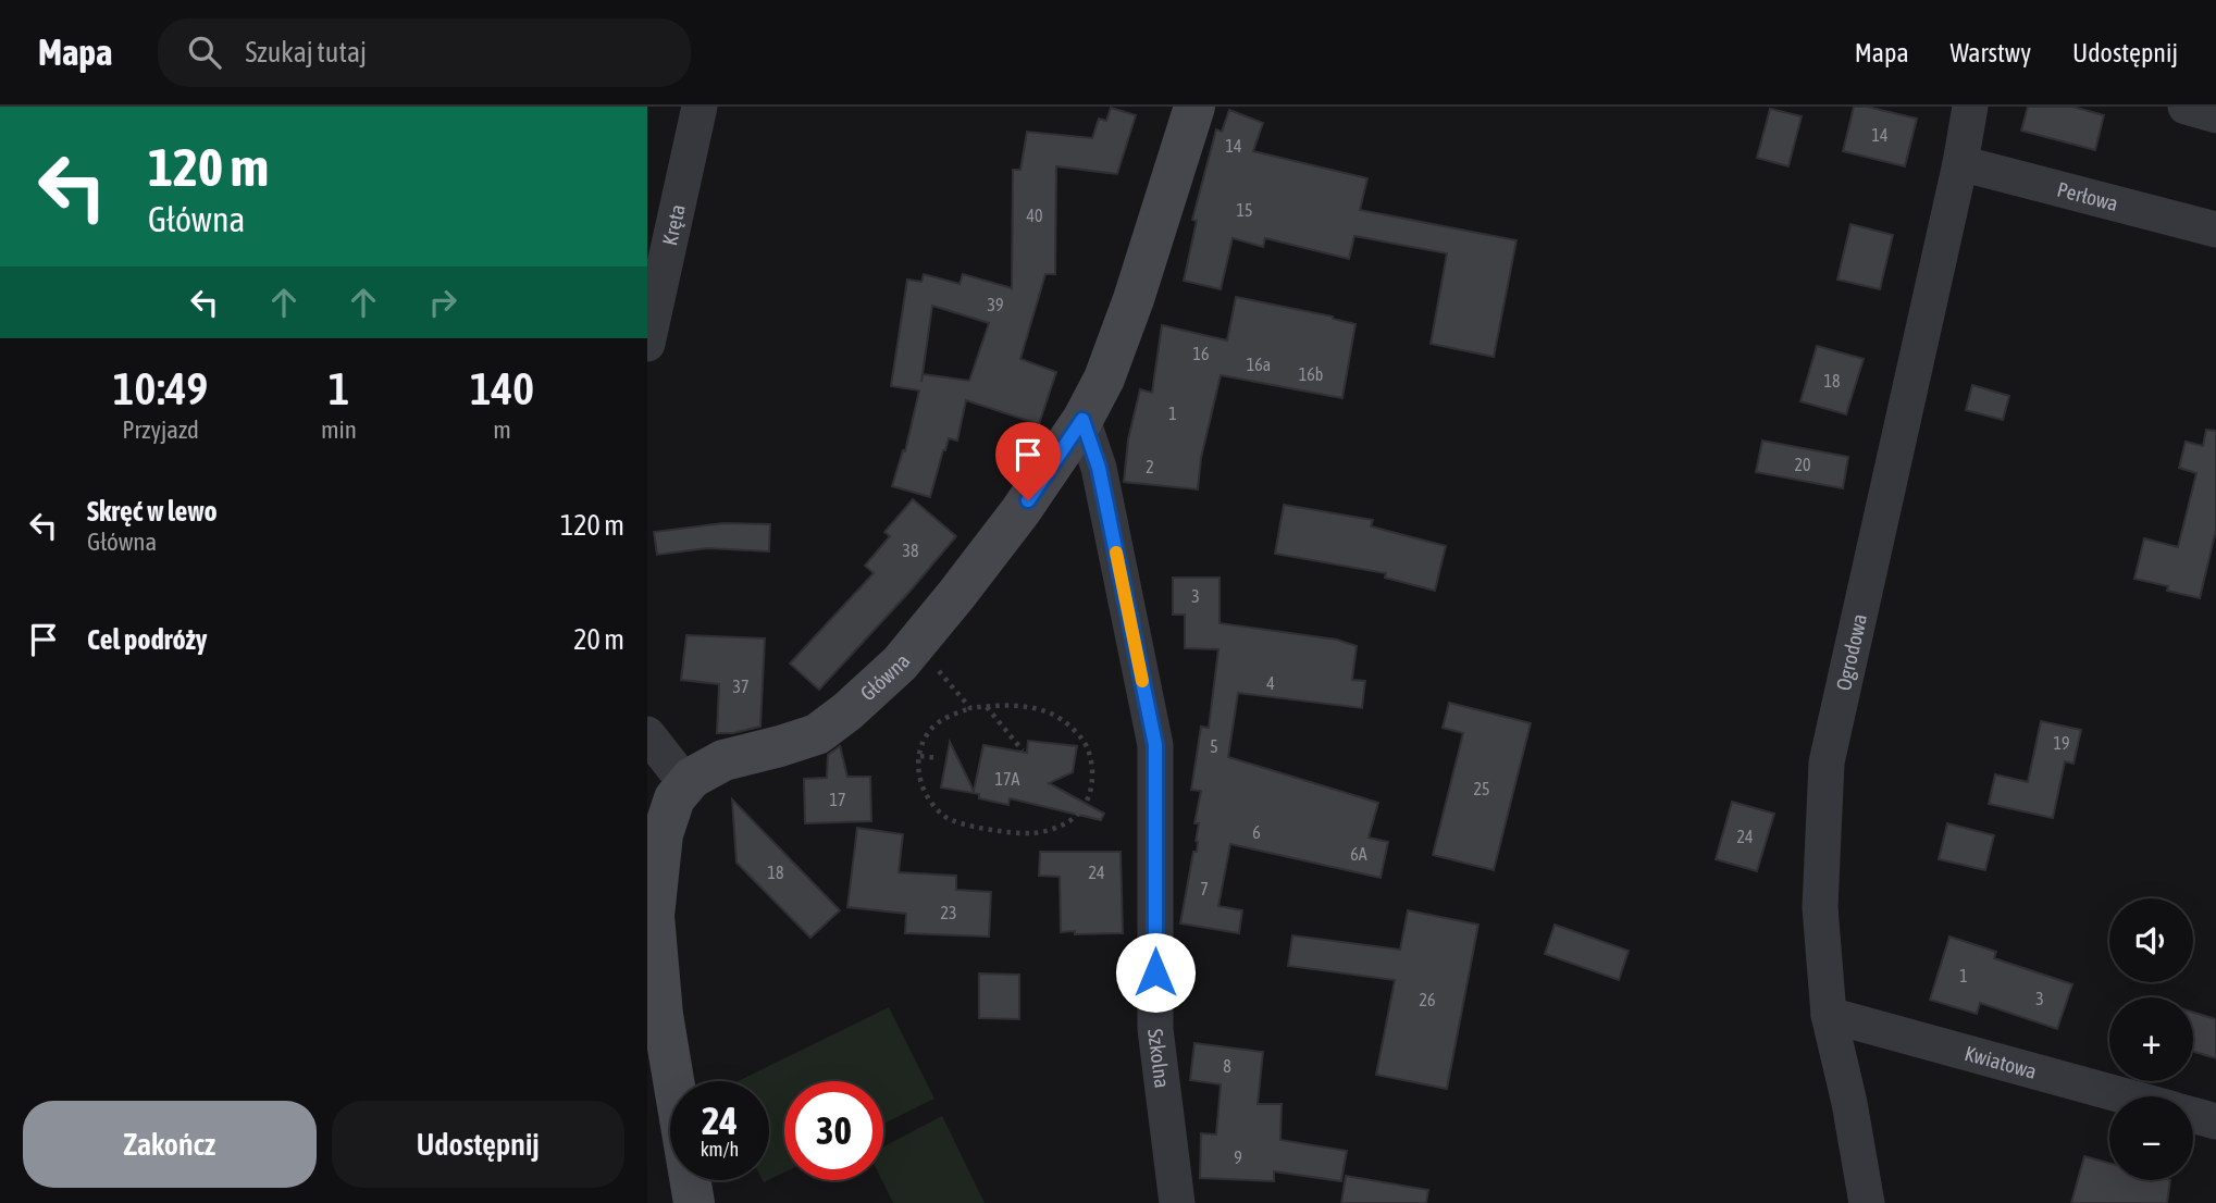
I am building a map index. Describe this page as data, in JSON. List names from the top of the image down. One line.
{"streets":{"street":["Perłowa","Kręta","Ogrodowa","Główna","Szkolna","Kwiatowa"]},"crossings":[["Perłowa","Ogrodowa"],["Ogrodowa","Kwiatowa"],["Główna","Szkolna"]],"house_numbers":["14","14","15","40","39","16","16a","16b","18","1","20","2","38","3","4","37","19","5","17A","25","17","6","24","6A","18","24","7","23","1","3","26","8","9"],"page":{"header":"Mapa","search":"Szukaj tutaj","nav":["Mapa","Warstwy","Udostępnij"],"turn":["120 m","Główna"],"eta":["10:49","Przyjazd","1","min","140","m"],"list":[{"name":"Skręć w lewo","note":"Główna","value":"120 m"},{"name":"Cel podróży","value":"20 m"}],"map_buttons":["+","−"],"speed":"24 km/h","limit":"30","buttons":["Zakończ","Udostępnij"]}}
